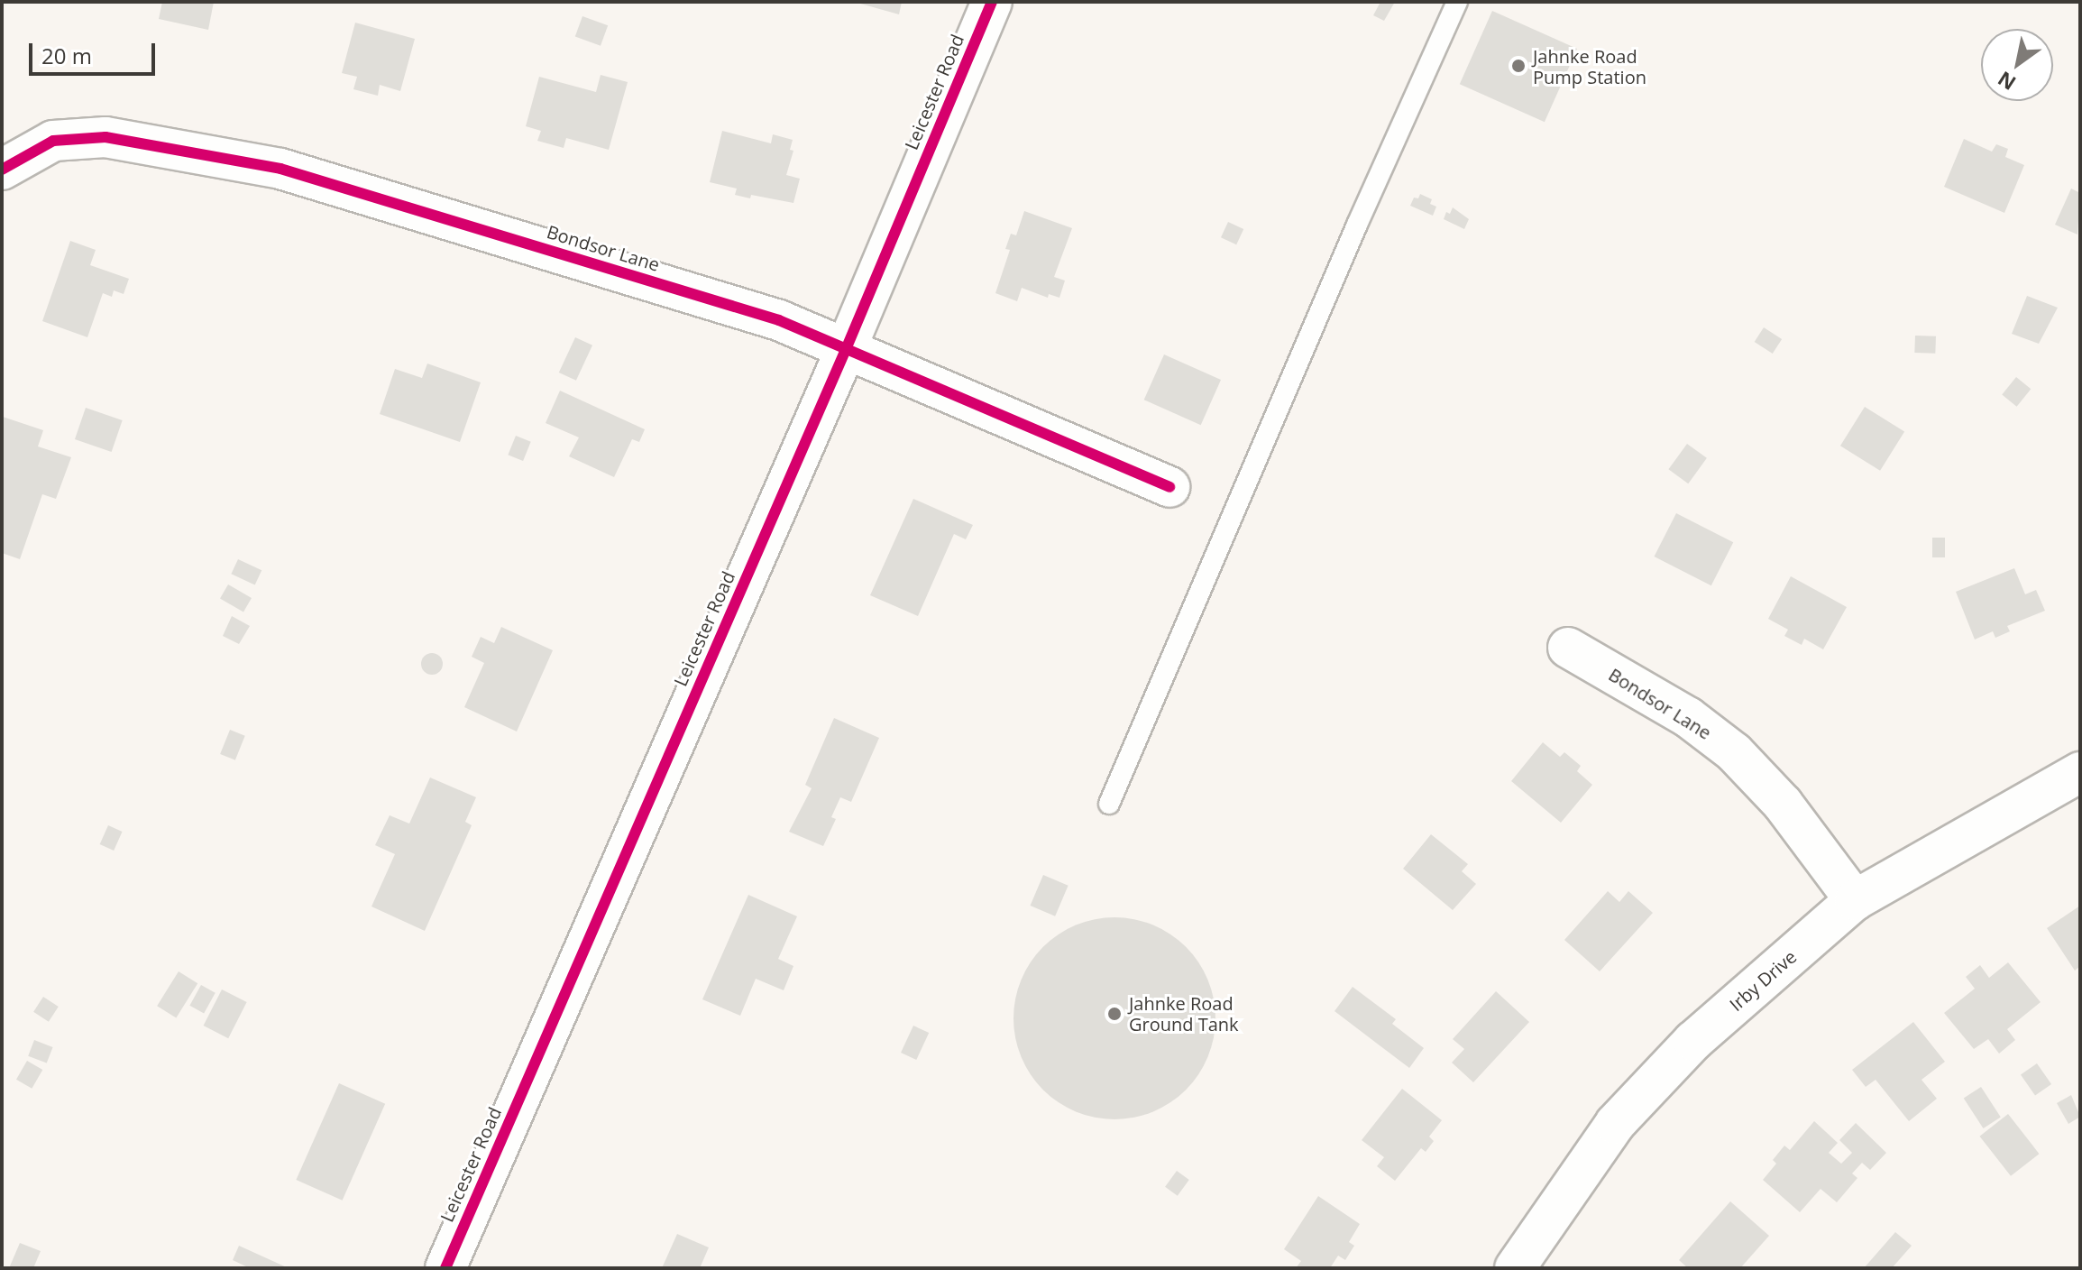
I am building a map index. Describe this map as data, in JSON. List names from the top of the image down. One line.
{"streets":{"street":["Leicester Road","Bondsor Lane","Irby Drive"]},"crossings":[["Leicester Road","Bondsor Lane"],["Bondsor Lane","Irby Drive"]],"places":["Jahnke Road Pump Station","Jahnke Road Ground Tank"],"scale_bar":"20 m","north":"bottom left"}
